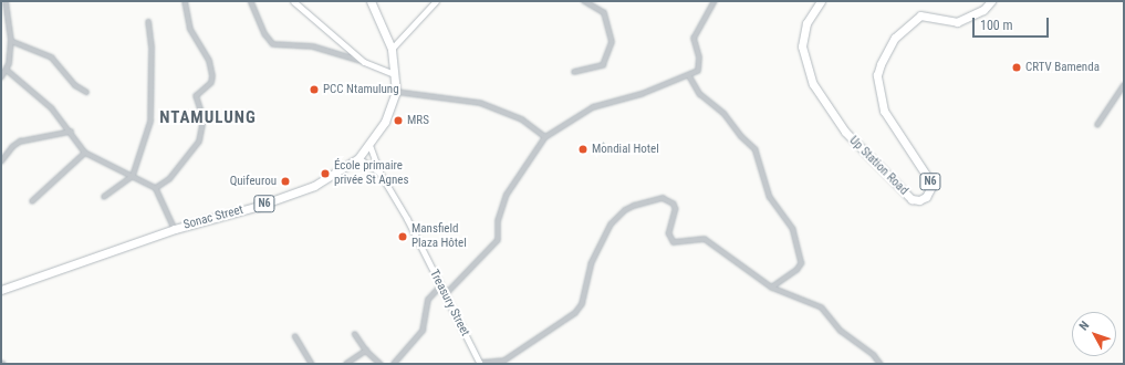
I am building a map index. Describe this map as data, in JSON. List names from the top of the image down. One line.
{"streets":{"highway":["Up Station Road","N6","Sonac Street"],"main road":["Treasury Street"]},"crossings":[["Sonac Street","Treasury Street"]],"districts":["NTAMULUNG"],"places":["CRTV Bamenda","PCC Ntamulung","MRS","Mondial Hotel","École primaire privée St Agnes","Quifeurou","Mansfield Plaza Hôtel"],"scale_bar":"100 m","north":"top left"}
